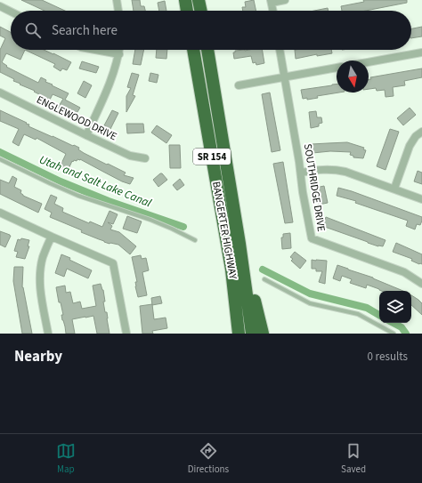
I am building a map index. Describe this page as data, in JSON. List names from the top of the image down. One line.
{"streets":{"highway":["SR 154","BANGERTER HIGHWAY"],"street":["ENGLEWOOD DRIVE","SOUTHRIDGE DRIVE"]},"water":["Utah and Salt Lake Canal"],"north":"bottom","page":{"search":"Search here","heading":["Nearby","0 results"],"nav":["Map","Directions","Saved"]}}
